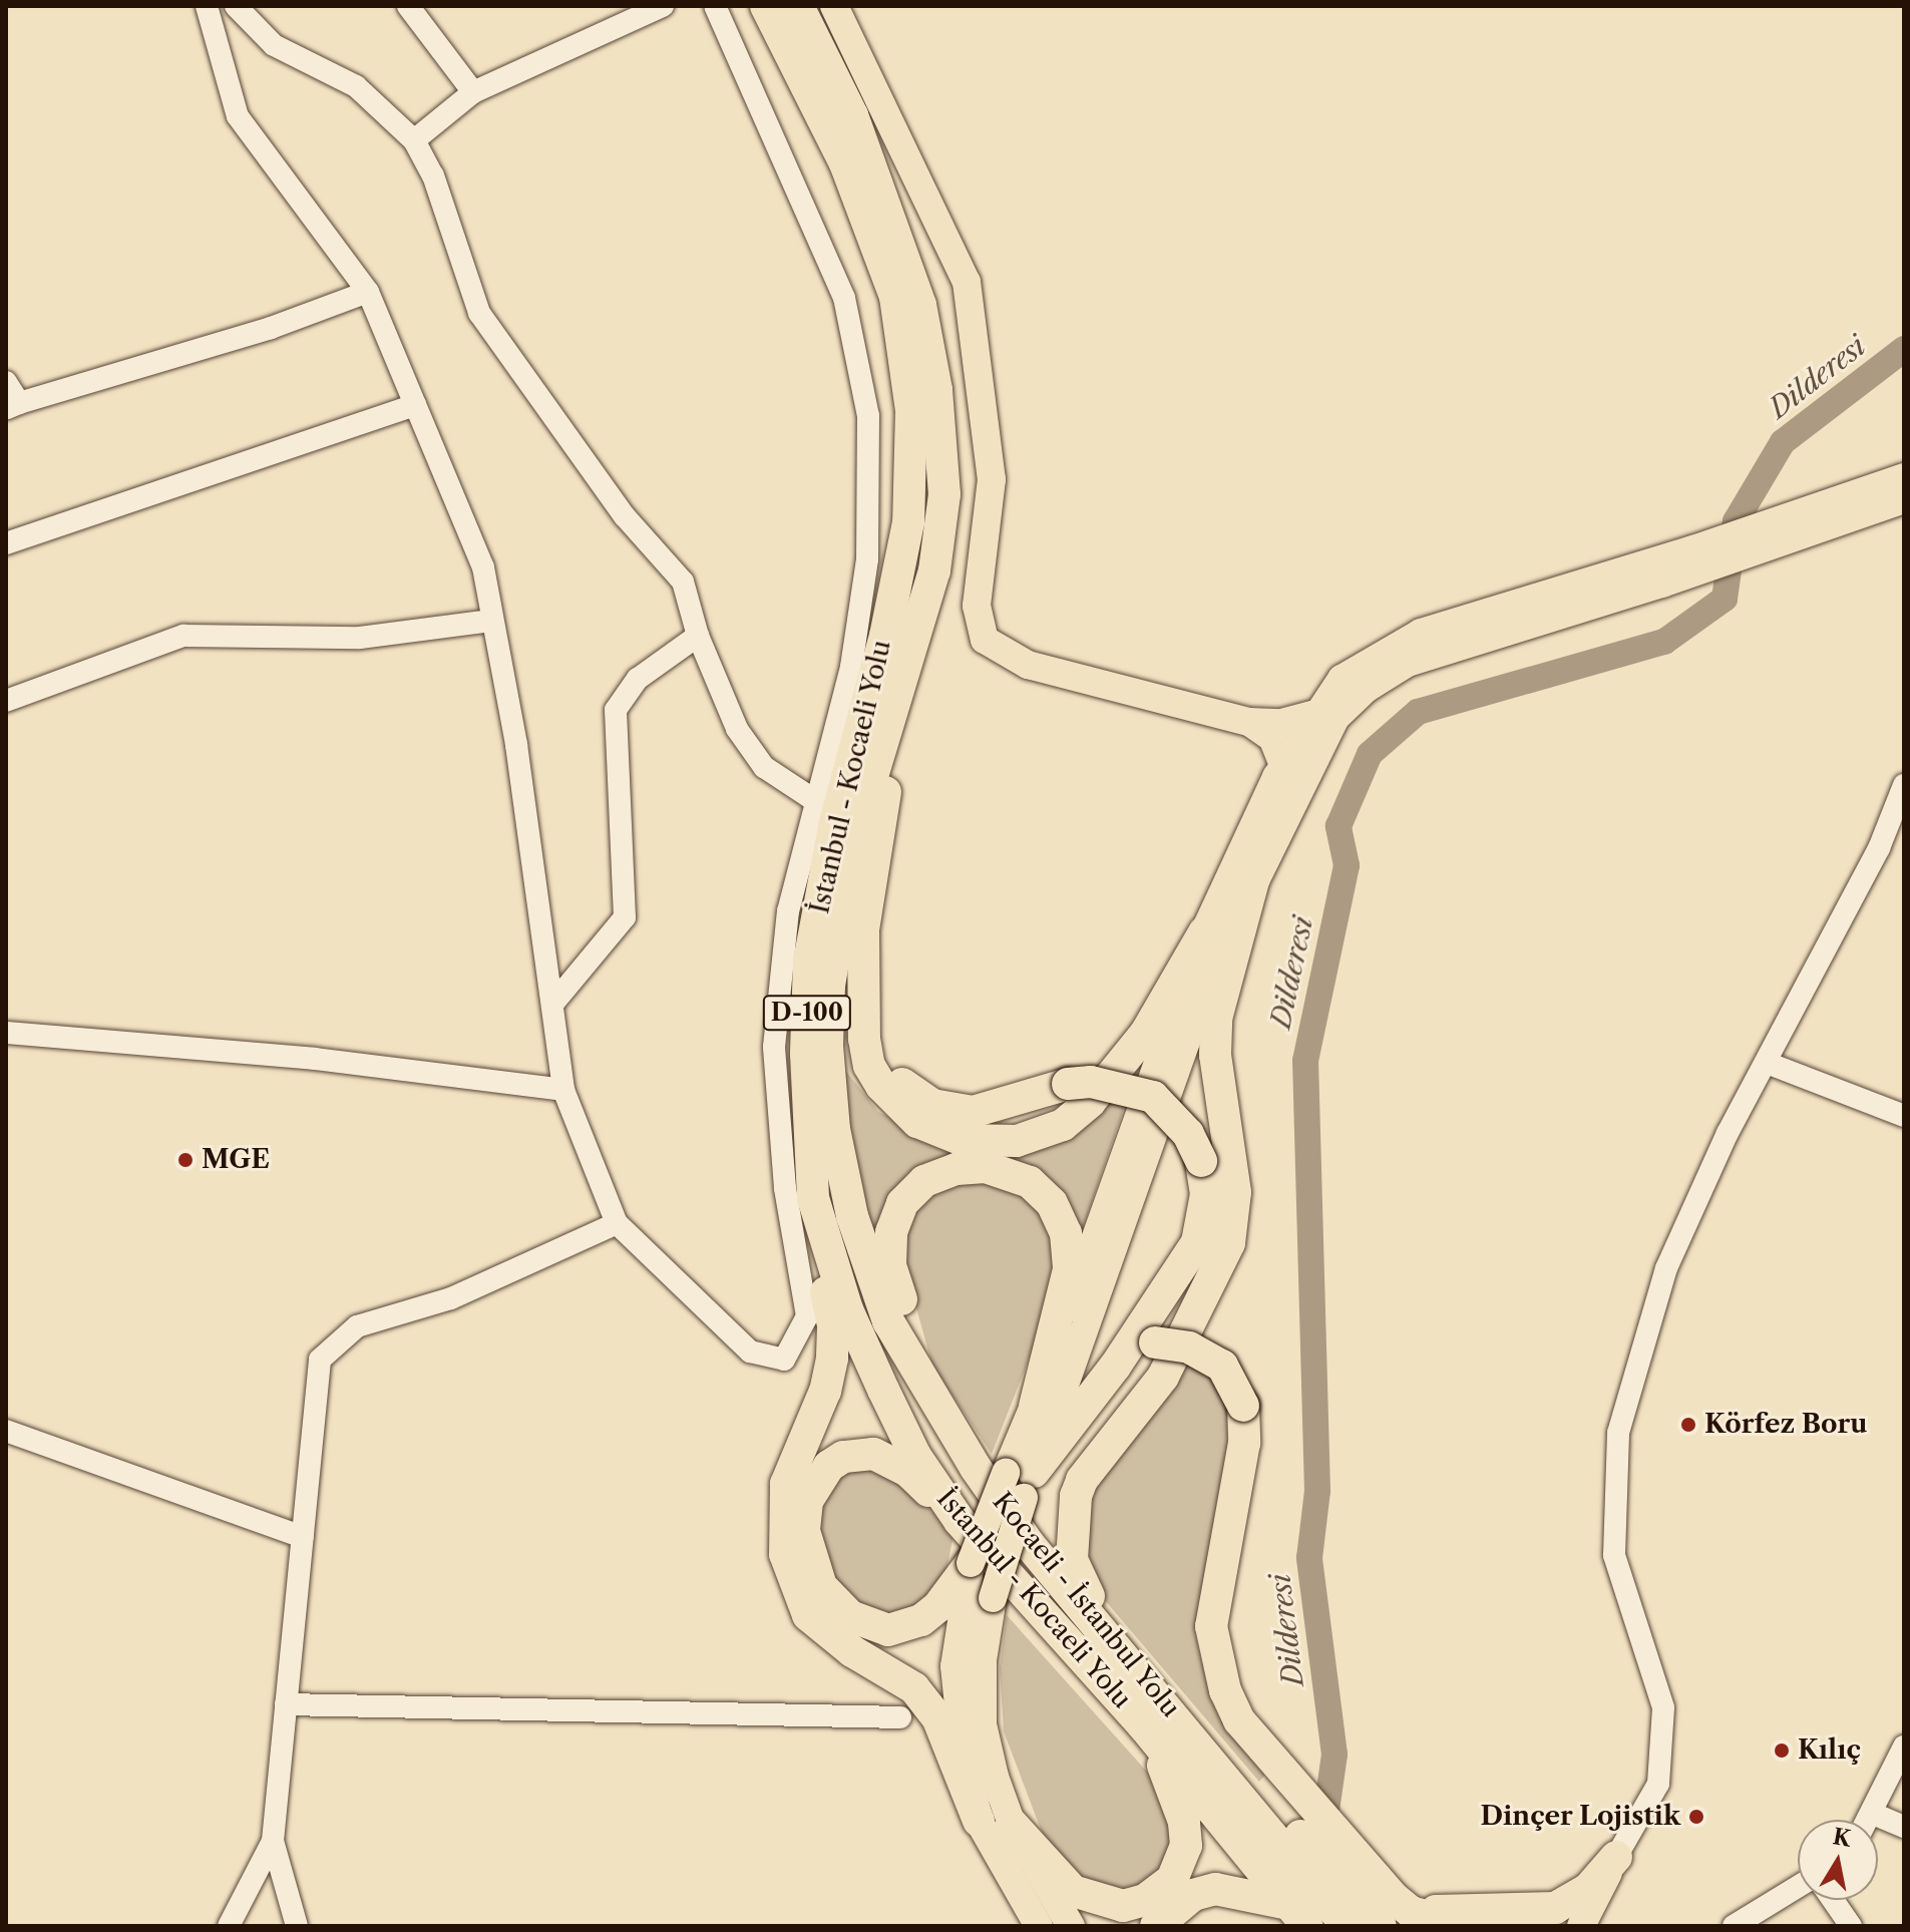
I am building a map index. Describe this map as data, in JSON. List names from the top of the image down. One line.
{"streets":{"highway":["İstanbul - Kocaeli Yolu","D-100","Kocaeli - İstanbul Yolu"]},"water":["Dilderesi"],"places":["MGE","Körfez Boru","Kılıç","Dinçer Lojistik"],"north":"top"}
